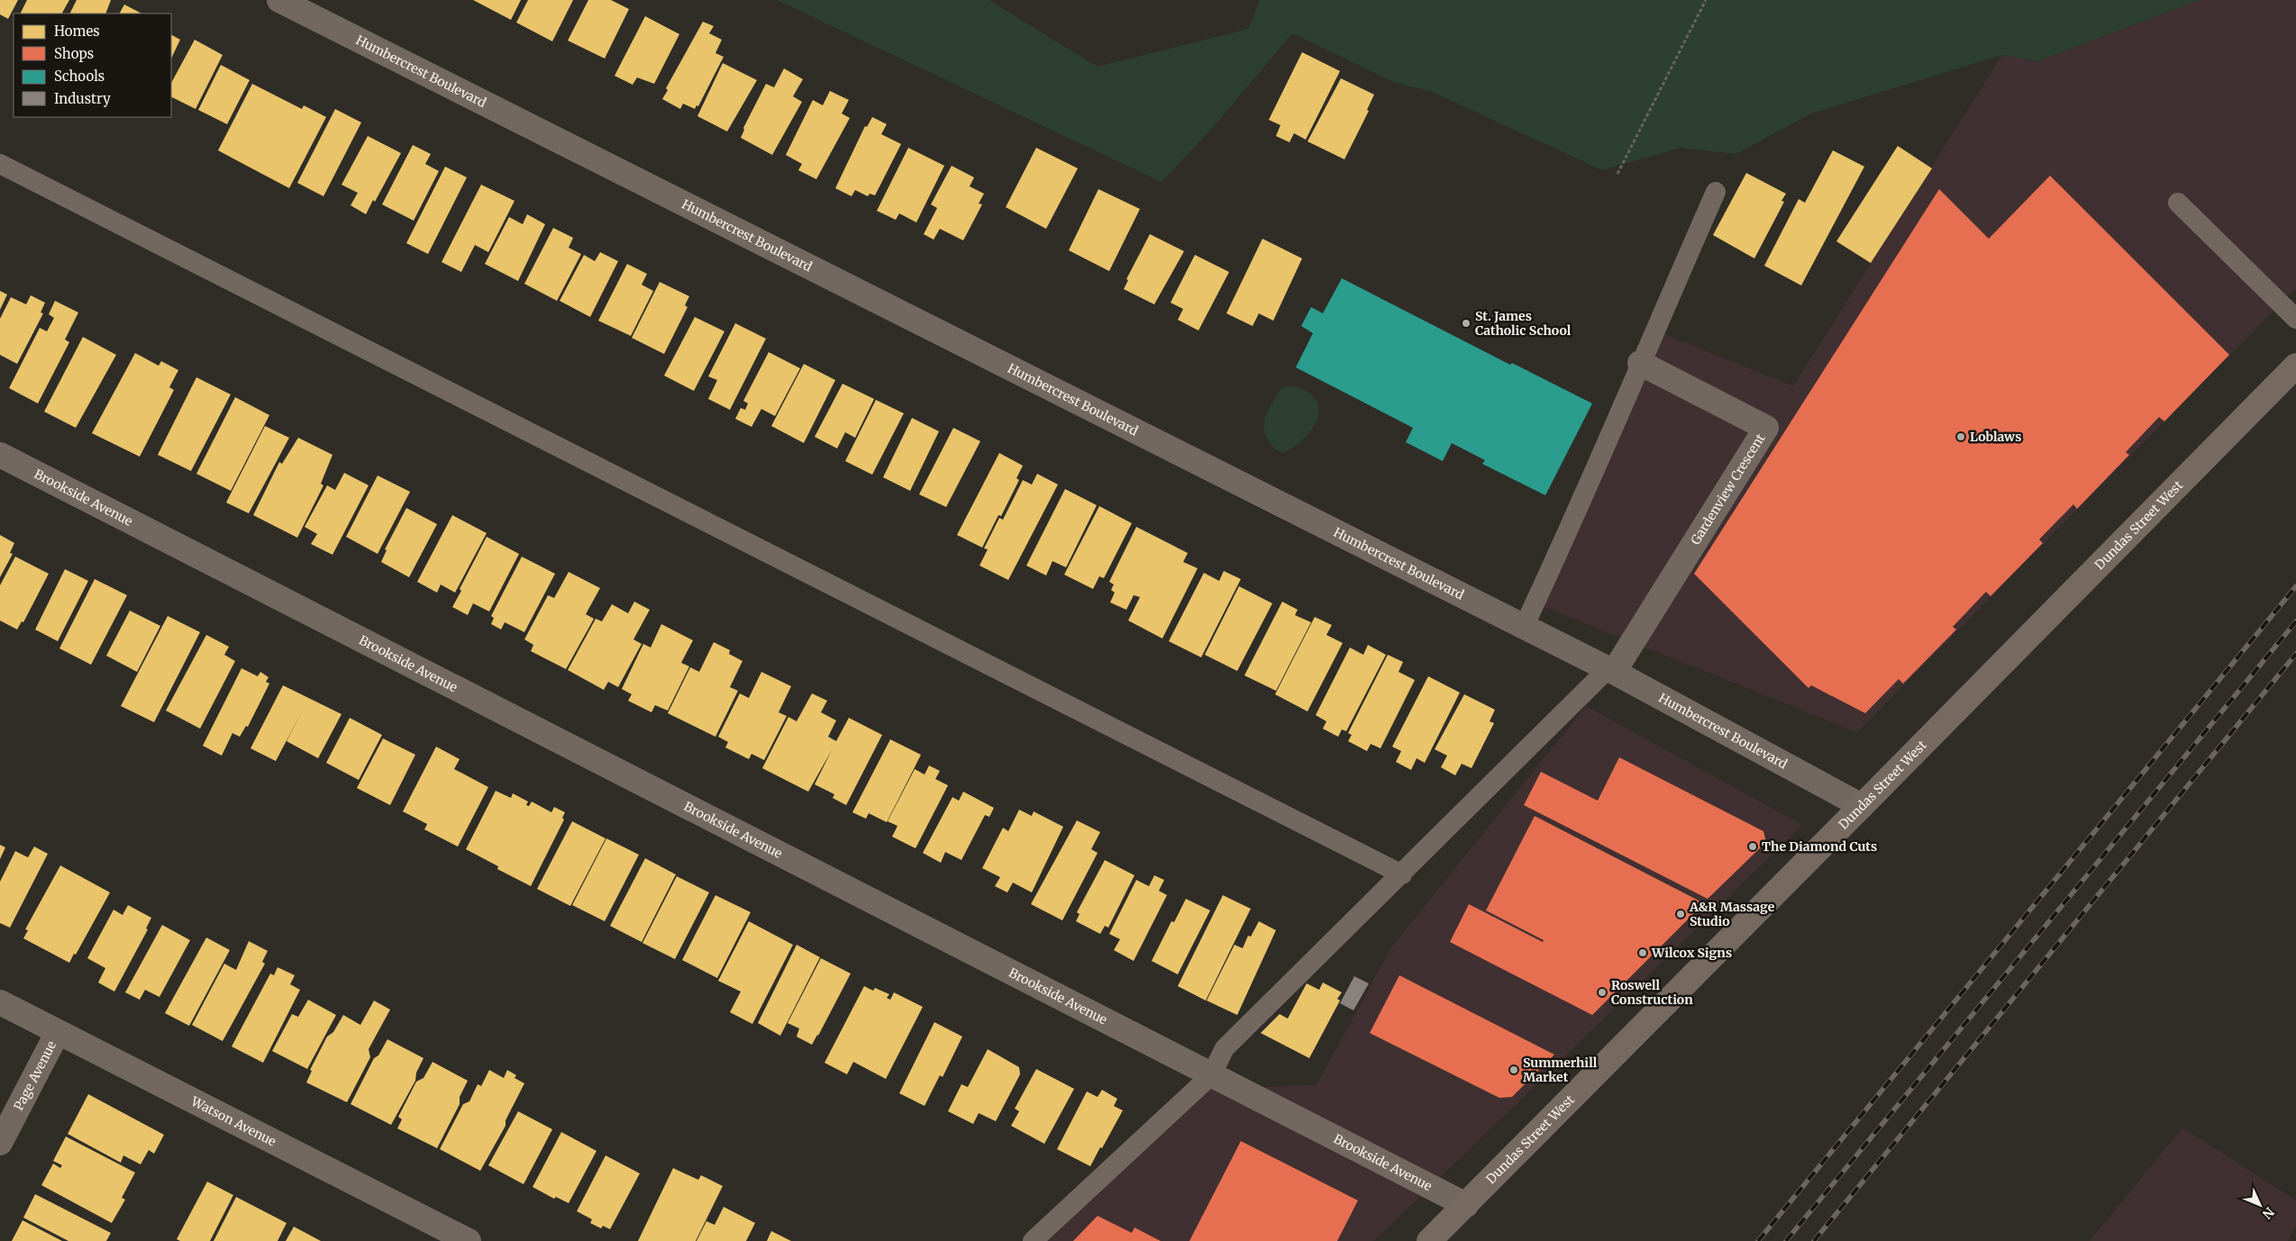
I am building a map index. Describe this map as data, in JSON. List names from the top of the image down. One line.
{"streets":{"main road":["Dundas Street West"],"street":["Humbercrest Boulevard","Gardenview Crescent","Brookside Avenue","Page Avenue","Watson Avenue"]},"crossings":[["Humbercrest Boulevard","Gardenview Crescent"],["Humbercrest Boulevard","Dundas Street West"],["Brookside Avenue","Dundas Street West"],["Page Avenue","Watson Avenue"]],"places":["St. James Catholic School","Loblaws","The Diamond Cuts","A&R Massage Studio","Wilcox Signs","Roswell Construction","Summerhill Market"],"legend":["Homes","Shops","Schools","Industry"],"north":"bottom right"}
